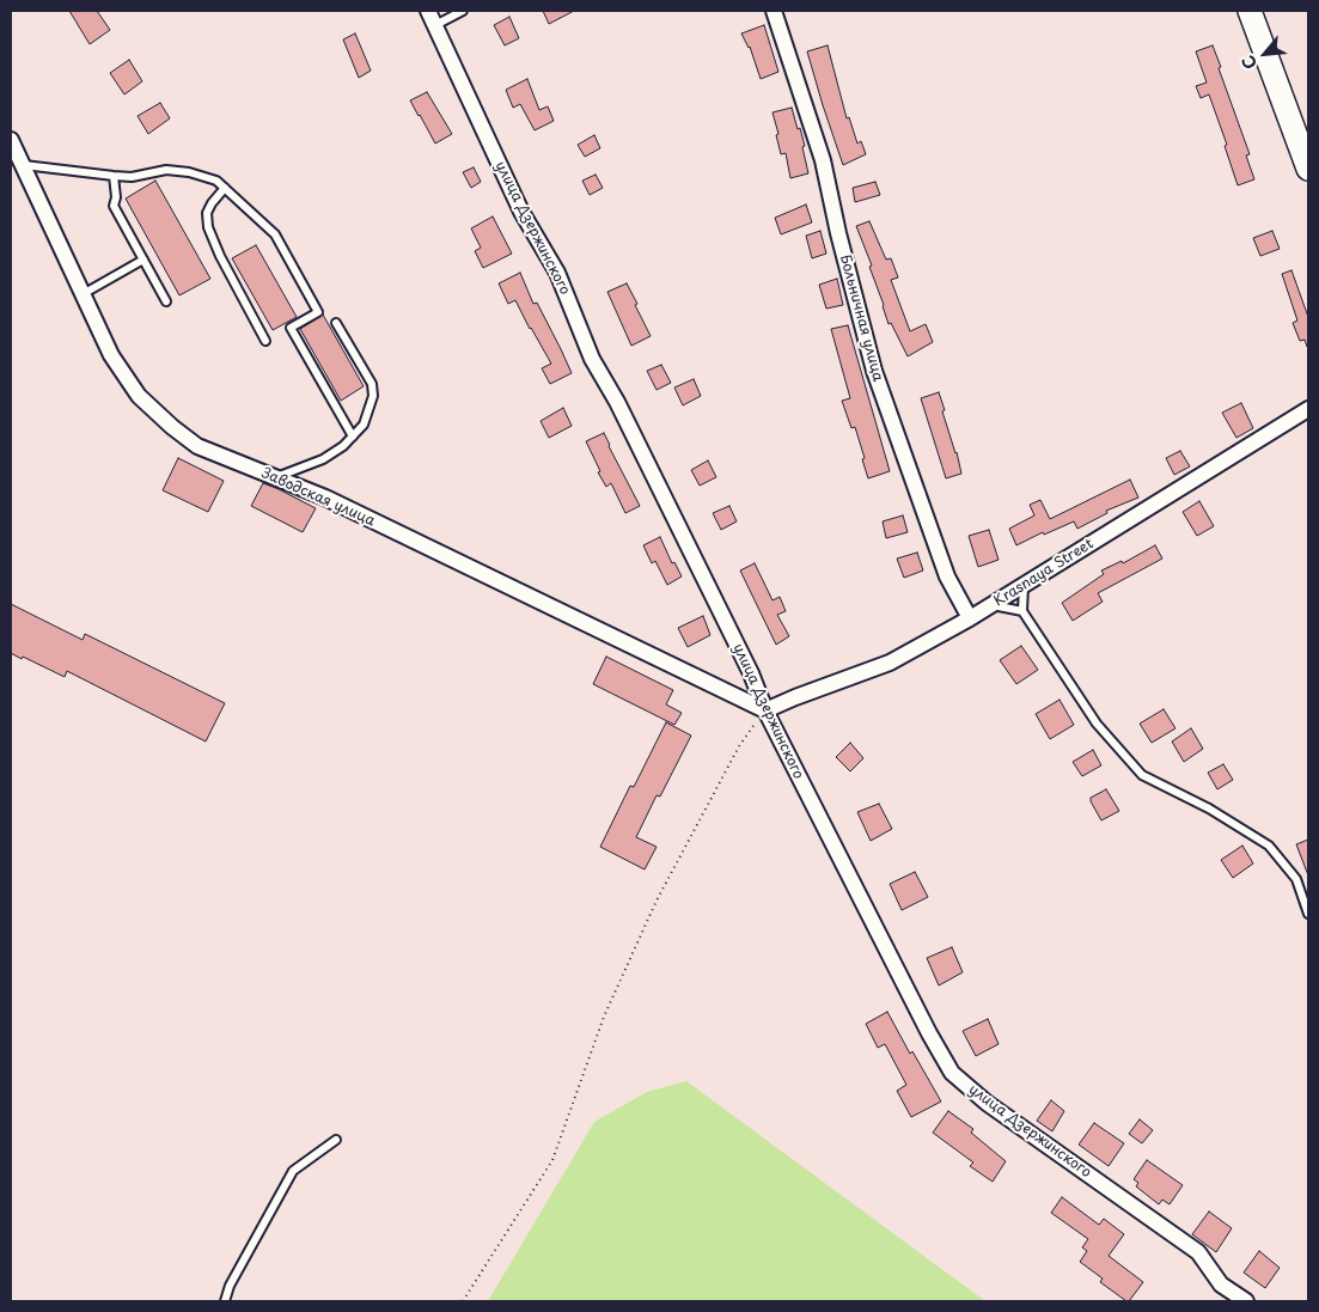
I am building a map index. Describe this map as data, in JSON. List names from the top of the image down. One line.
{"streets":{"street":["улица Дзержинского","Больничная улица","Заводская улица","Krasnaya Street"]},"crossings":[["улица Дзержинского","Заводская улица"],["улица Дзержинского","Krasnaya Street"],["Больничная улица","Krasnaya Street"],["Заводская улица","Krasnaya Street"]],"north":"bottom left"}
